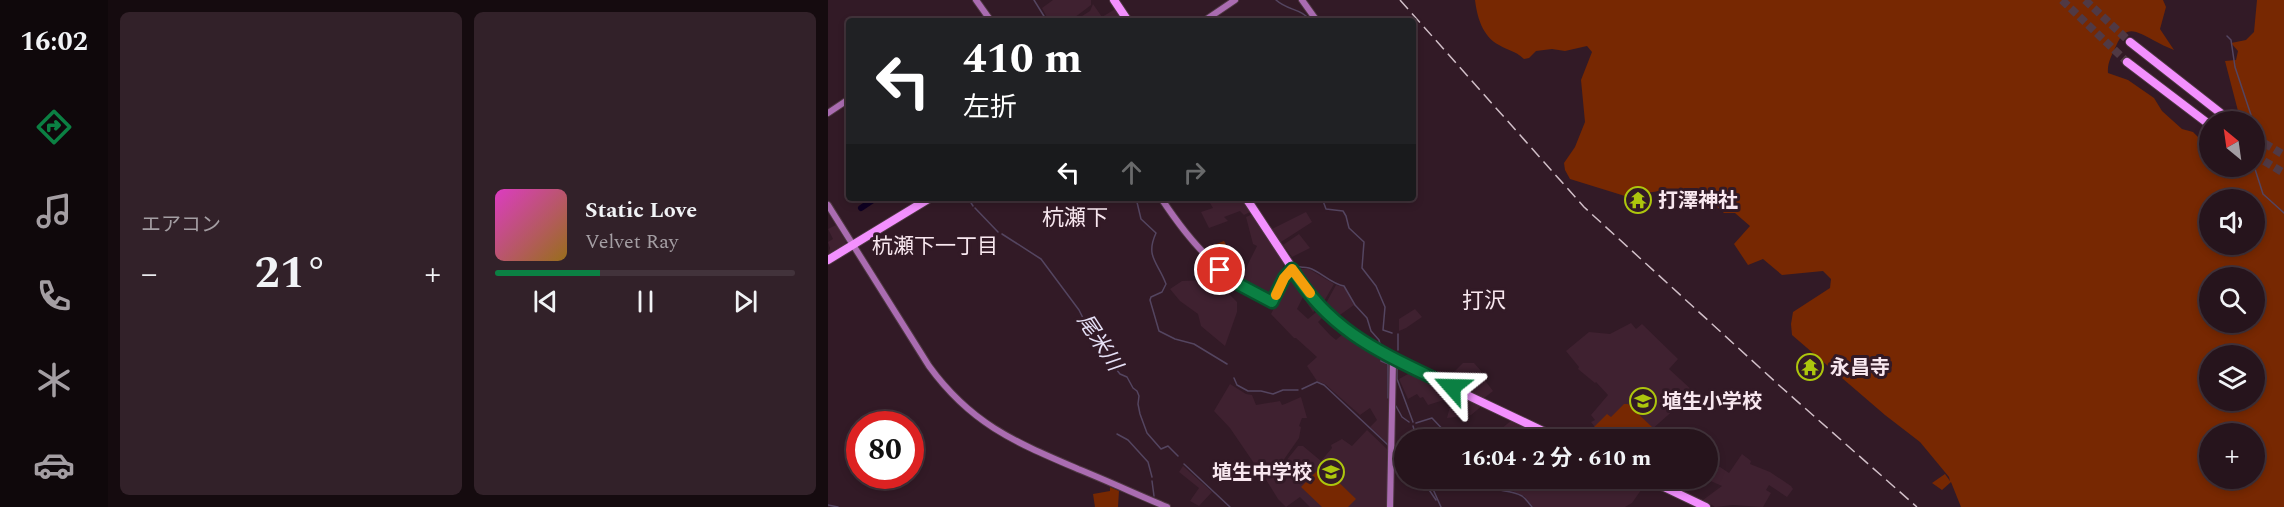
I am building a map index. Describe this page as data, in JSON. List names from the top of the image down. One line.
{"districts":["杭瀬下","杭瀬下一丁目","打沢"],"water":["尾米川"],"places":{"temple":["打澤神社","永昌寺"],"school or university":["埴生小学校","埴生中学校"]},"north":"top left","page":{"tabs":"16:02","tile":"エアコン","turn":["410 m","左折"],"map_buttons":"+","song":["Static Love","Velvet Ray"],"heat":["−","21°","+"],"limit":"80","trip":"16:04 · 2 分 · 610 m"}}
